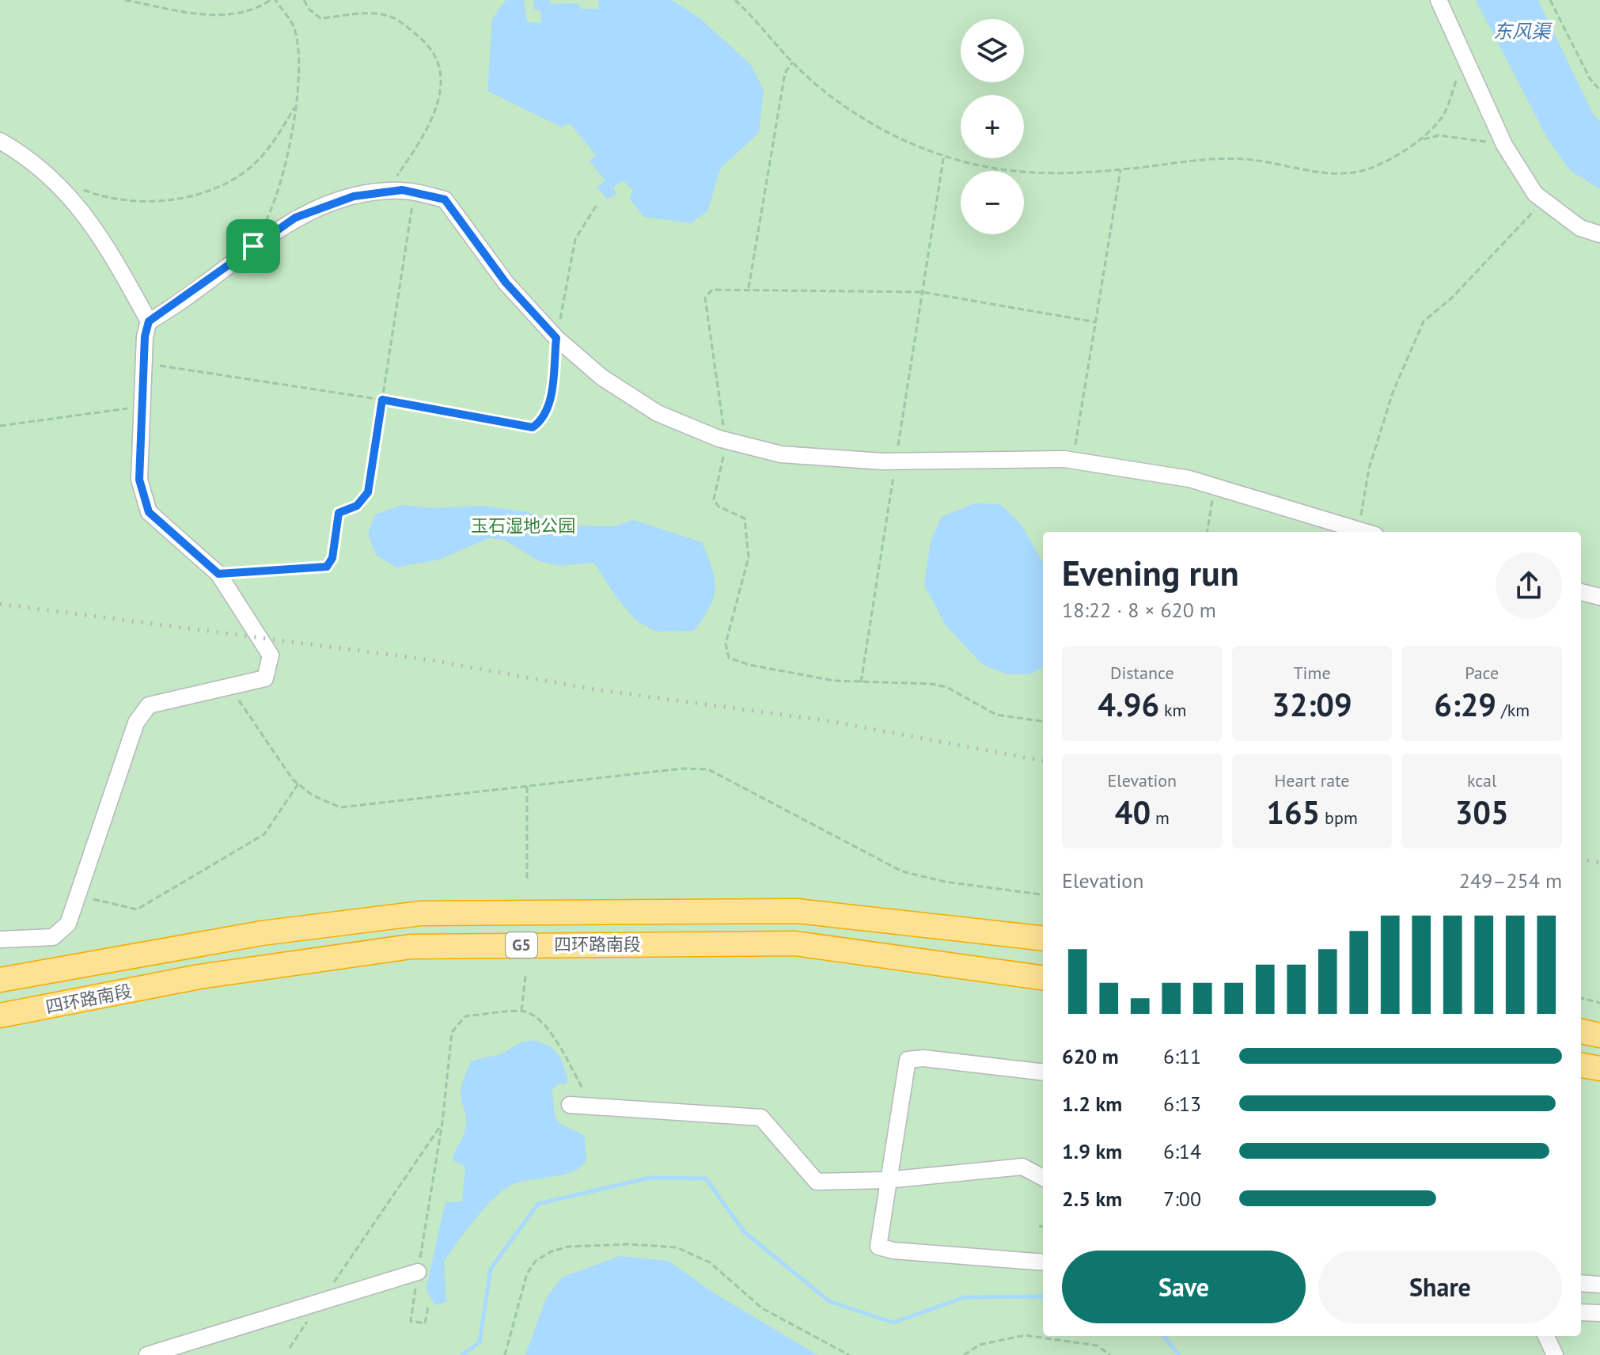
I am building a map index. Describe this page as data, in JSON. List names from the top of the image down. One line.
{"streets":{"highway":["四环路南段","G5"]},"water":["东风渠"],"parks":["玉石湿地公园"],"page":{"map_buttons":["+","−"],"heading":["Evening run","18:22 · 8 × 620 m"],"stats":[["Distance","4.96 km"],["Time","32:09"],["Pace","6:29 /km"],["Elevation","40 m"],["Heart rate","165 bpm"],["kcal","305"]],"chart":["Elevation","249–254 m"],"list":[{"name":"620 m","note":"6:11"},{"name":"1.2 km","note":"6:13"},{"name":"1.9 km","note":"6:14"},{"name":"2.5 km","note":"7:00"}],"buttons":["Save","Share"]}}
